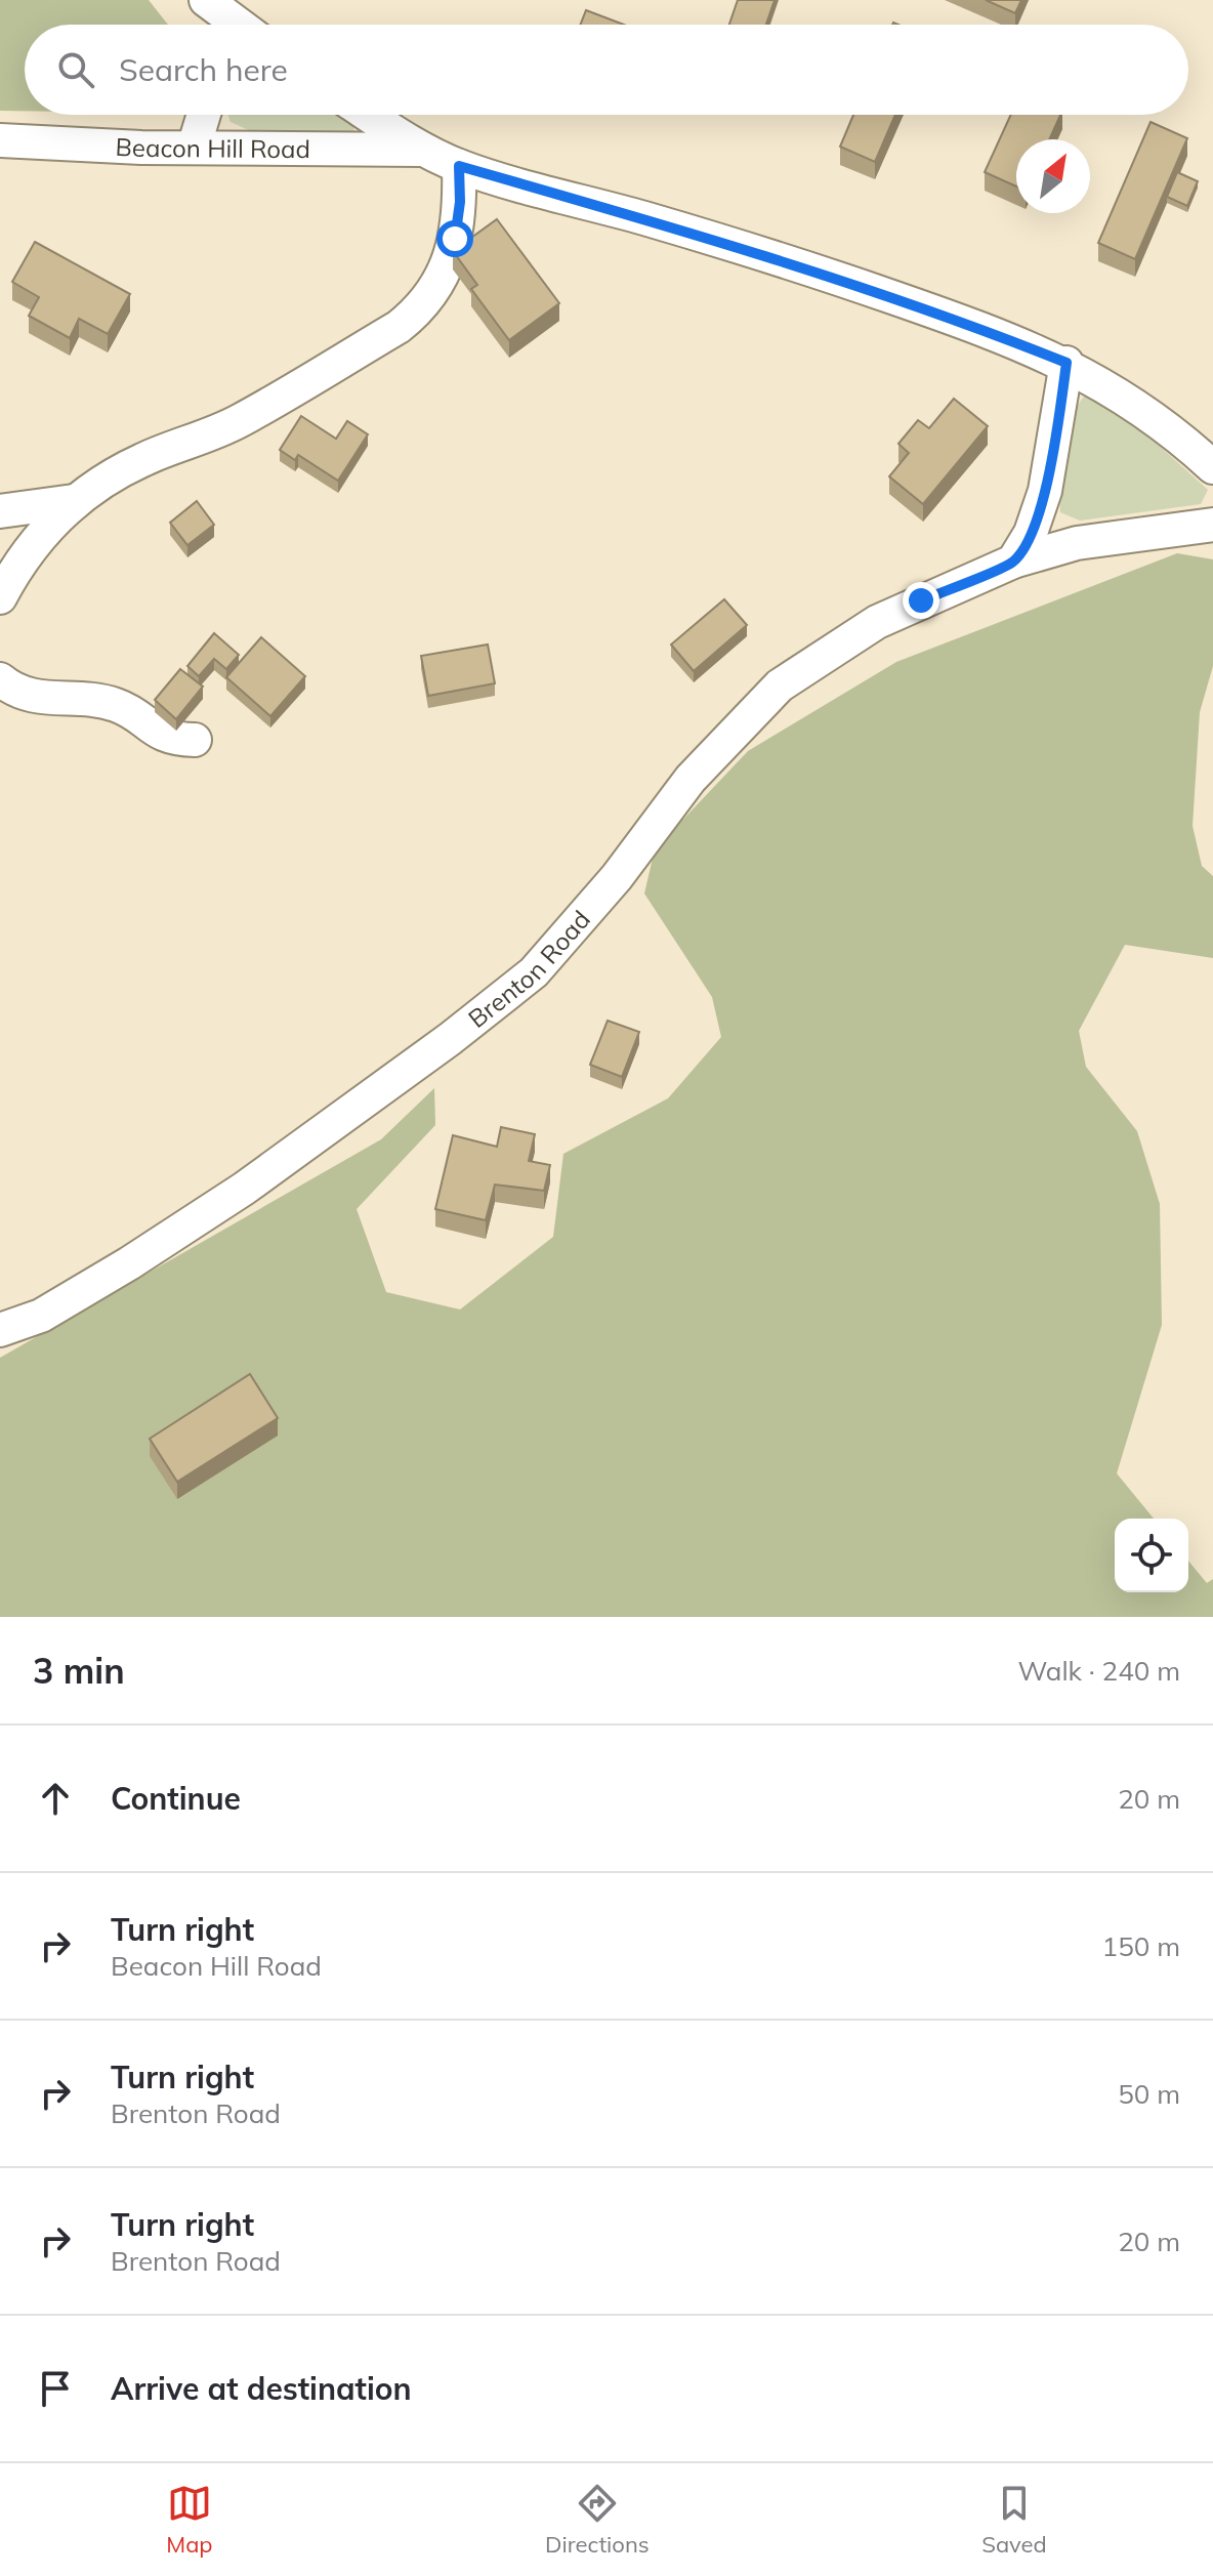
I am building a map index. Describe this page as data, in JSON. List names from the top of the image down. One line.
{"streets":{"street":["Beacon Hill Road","Brenton Road"]},"north":"top right","page":{"search":"Search here","heading":["3 min","Walk · 240 m"],"list":[["Continue","20 m"],["Turn right","Beacon Hill Road","150 m"],["Turn right","Brenton Road","50 m"],["Turn right","Brenton Road","20 m"],"Arrive at destination"],"nav":["Map","Directions","Saved"]}}
